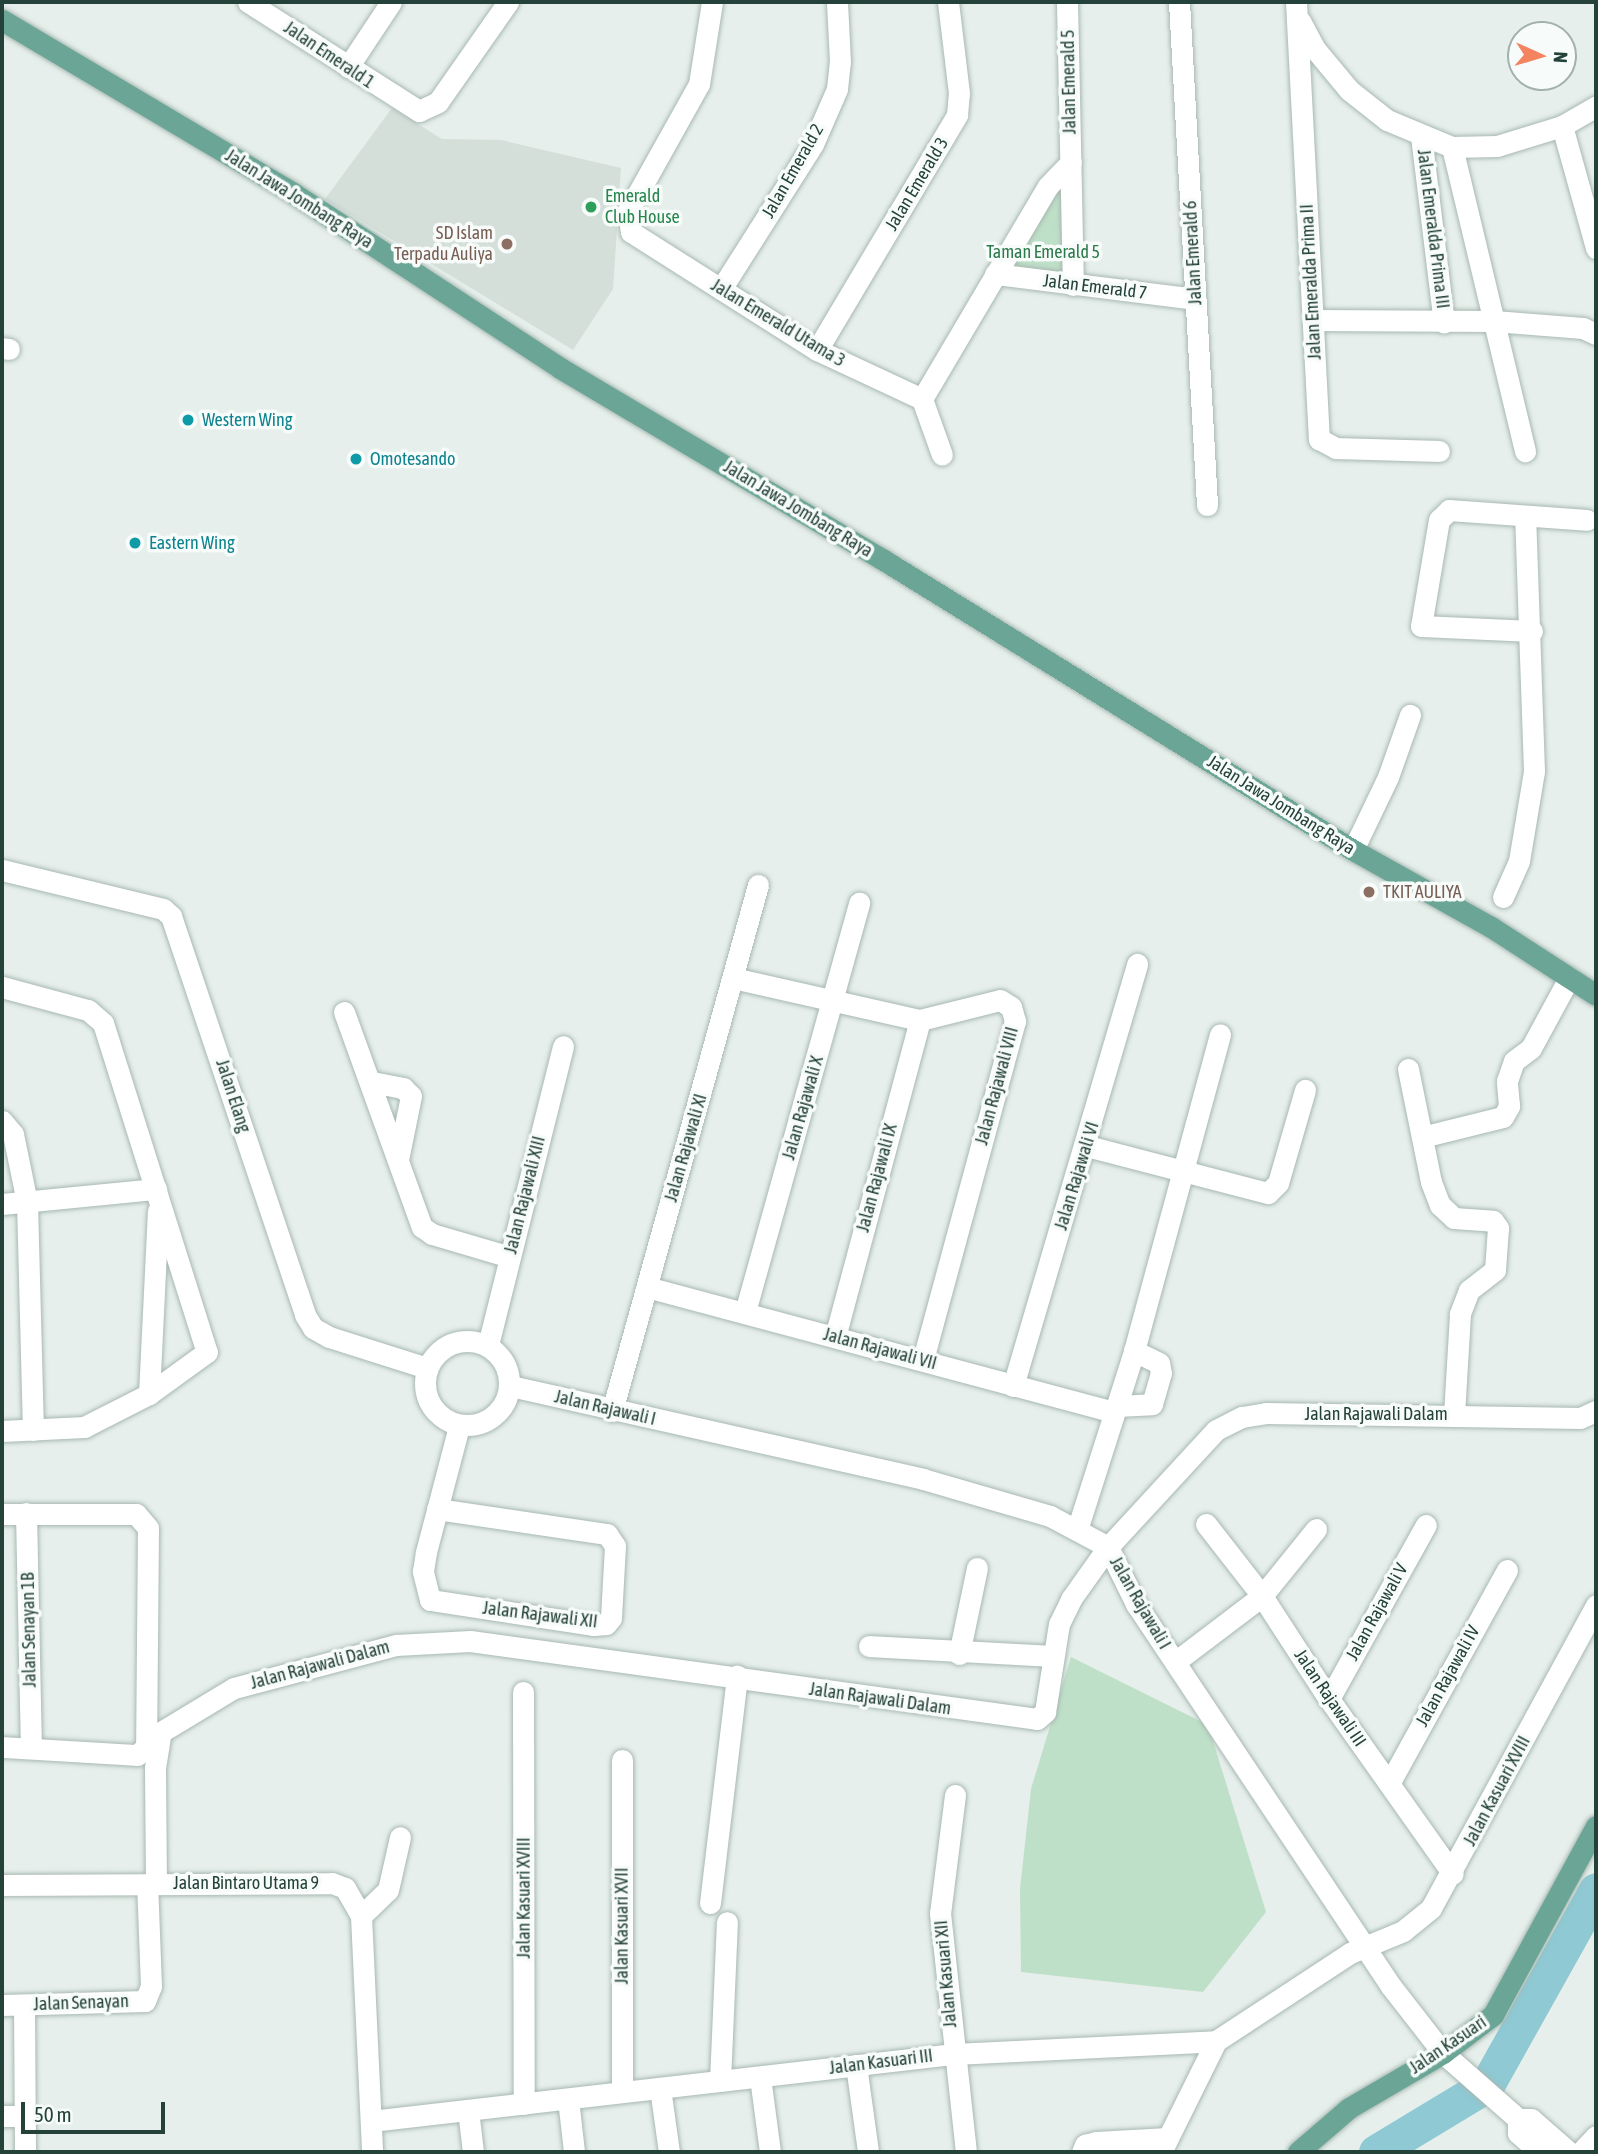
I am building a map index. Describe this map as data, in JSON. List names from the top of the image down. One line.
{"streets":{"main road":["Jalan Jawa Jombang Raya","Jalan Kasuari"],"street":["Jalan Emerald 1","Jalan Emerald 5","Jalan Emerald 2","Jalan Emerald 3","Jalan Emeralda Prima III","Jalan Emerald 6","Jalan Emeralda Prima II","Jalan Emerald 7","Jalan Emerald Utama 3","Jalan Rajawali VIII","Jalan Elang","Jalan Rajawali X","Jalan Rajawali XI","Jalan Rajawali VI","Jalan Rajawali IX","Jalan Rajawali XIII","Jalan Rajawali VII","Jalan Rajawali I","Jalan Rajawali Dalam","Jalan Rajawali V","Jalan Rajawali XII","Jalan Senayan 1B","Jalan Rajawali IV","Jalan Rajawali III","Jalan Kasuari XVIII","Jalan Bintaro Utama 9","Jalan Kasuari XVII","Jalan Kasuari XII","Jalan Senayan","Jalan Kasuari III"]},"crossings":[["Jalan Emerald 5","Jalan Emerald 7"],["Jalan Emerald 2","Jalan Emerald Utama 3"],["Jalan Emerald 3","Jalan Emerald Utama 3"],["Jalan Emeralda Prima III","Jalan Emeralda Prima II"],["Jalan Emerald 6","Jalan Emerald 7"],["Jalan Rajawali VIII","Jalan Rajawali X"],["Jalan Rajawali VIII","Jalan Rajawali XI"],["Jalan Rajawali VIII","Jalan Rajawali IX"],["Jalan Rajawali VIII","Jalan Rajawali VII"],["Jalan Elang","Jalan Rajawali XIII"],["Jalan Elang","Jalan Rajawali I"],["Jalan Elang","Jalan Rajawali XII"],["Jalan Rajawali X","Jalan Rajawali VII"],["Jalan Rajawali XI","Jalan Rajawali VII"],["Jalan Rajawali XI","Jalan Rajawali I"],["Jalan Rajawali VI","Jalan Rajawali VII"],["Jalan Rajawali IX","Jalan Rajawali VII"],["Jalan Rajawali XIII","Jalan Rajawali I"],["Jalan Rajawali XIII","Jalan Rajawali XII"],["Jalan Rajawali I","Jalan Rajawali Dalam"],["Jalan Rajawali I","Jalan Rajawali XII"],["Jalan Rajawali I","Jalan Kasuari XVIII"],["Jalan Rajawali I","Jalan Kasuari"],["Jalan Rajawali I","Jalan Kasuari III"],["Jalan Rajawali Dalam","Jalan Bintaro Utama 9"],["Jalan Rajawali Dalam","Jalan Senayan"],["Jalan Rajawali V","Jalan Rajawali III"],["Jalan Rajawali IV","Jalan Rajawali III"],["Jalan Rajawali III","Jalan Kasuari XVIII"],["Jalan Kasuari XVIII","Jalan Kasuari III"],["Jalan Bintaro Utama 9","Jalan Senayan"],["Jalan Bintaro Utama 9","Jalan Kasuari III"],["Jalan Kasuari XVII","Jalan Kasuari III"],["Jalan Kasuari XII","Jalan Kasuari III"]],"parks":["Taman Emerald 5"],"places":["Emerald Club House","SD Islam Terpadu Auliya","Western Wing","Omotesando","Eastern Wing","TKIT AULIYA"],"scale_bar":"50 m","north":"right"}
